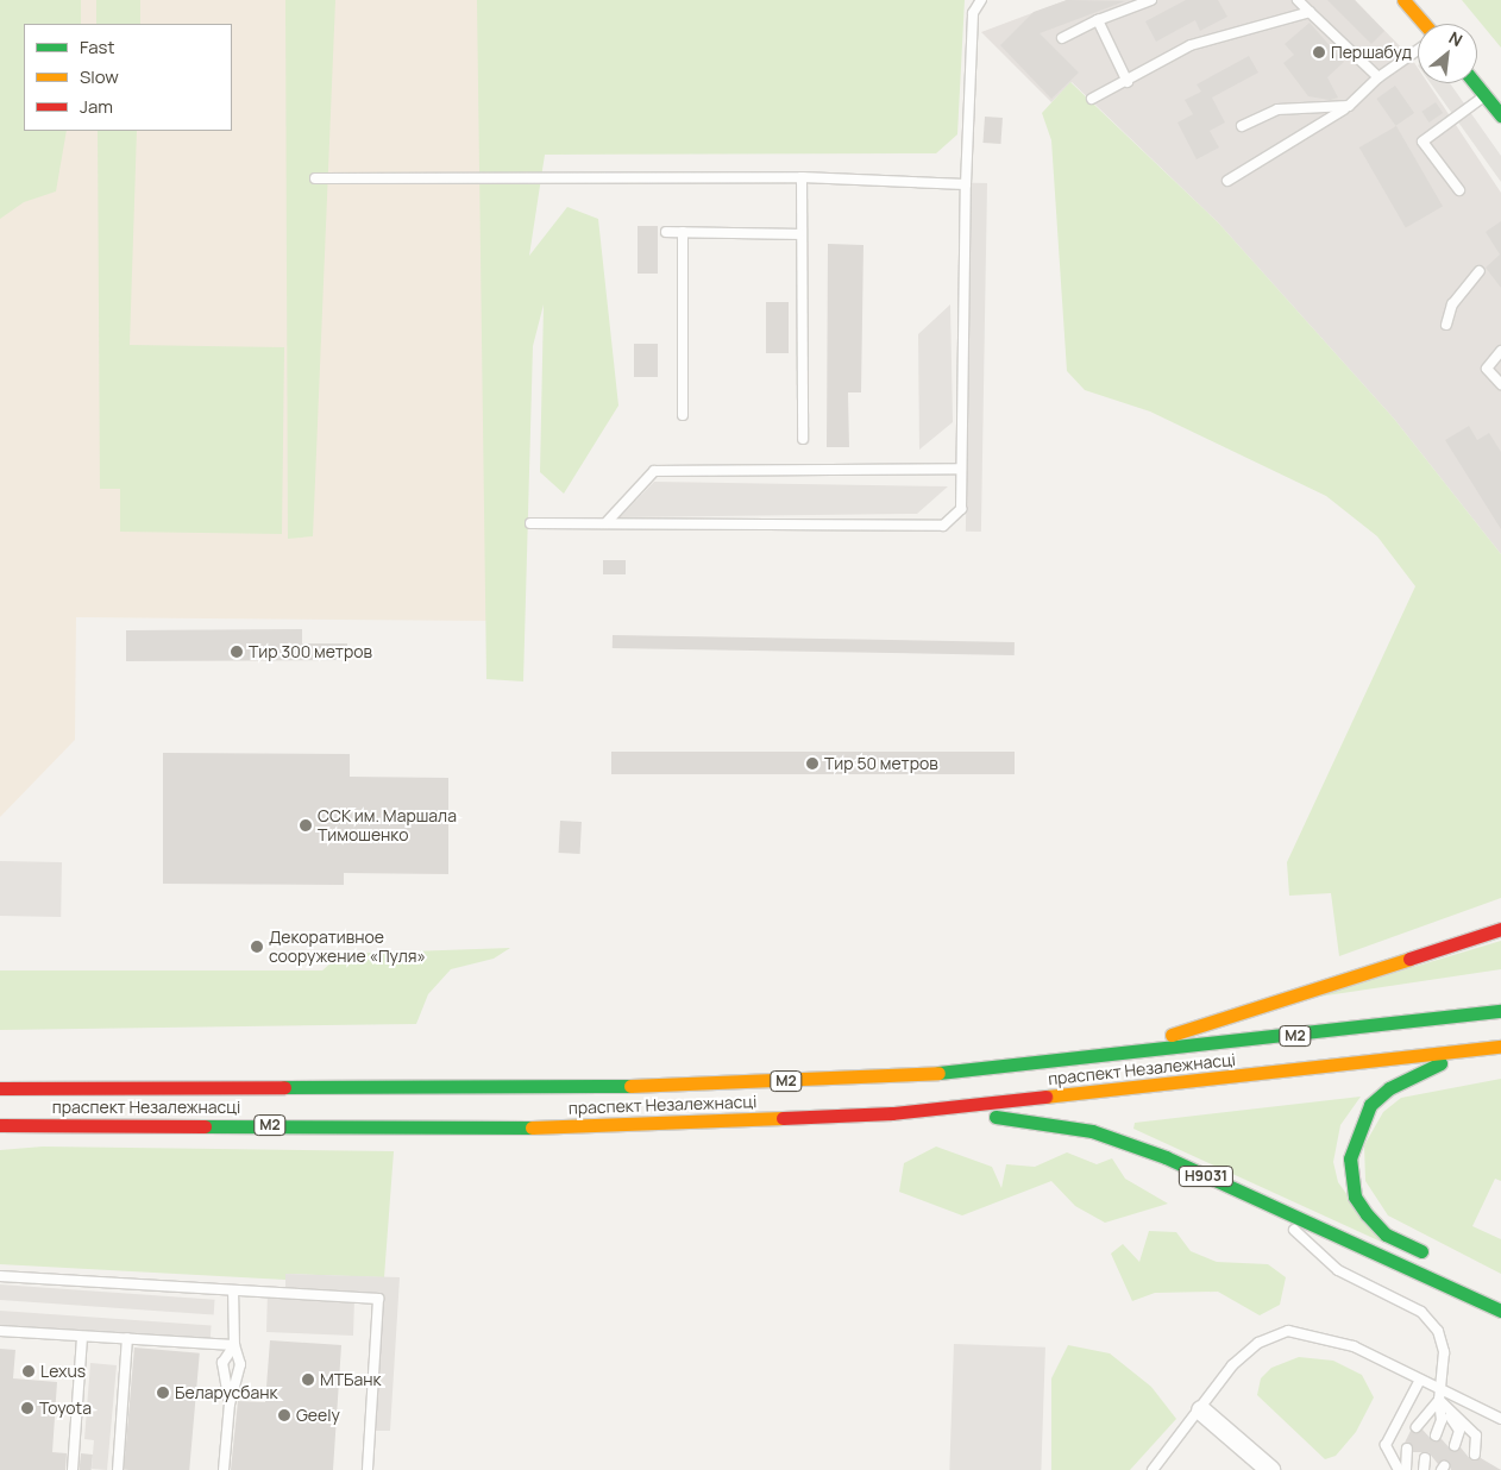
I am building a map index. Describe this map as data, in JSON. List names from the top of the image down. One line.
{"streets":{"main road":["М2","праспект Незалежнасці","Н9031"]},"crossings":[["праспект Незалежнасці","Н9031"]],"places":["Першабуд","Тир 300 метров","Тир 50 метров","ССК им. Маршала Тимошенко","Декоративное сооружение «Пуля»","Lexus","МТБанк","Беларусбанк","Toyota","Geely"],"legend":["Fast","Slow","Jam"],"north":"top right"}
